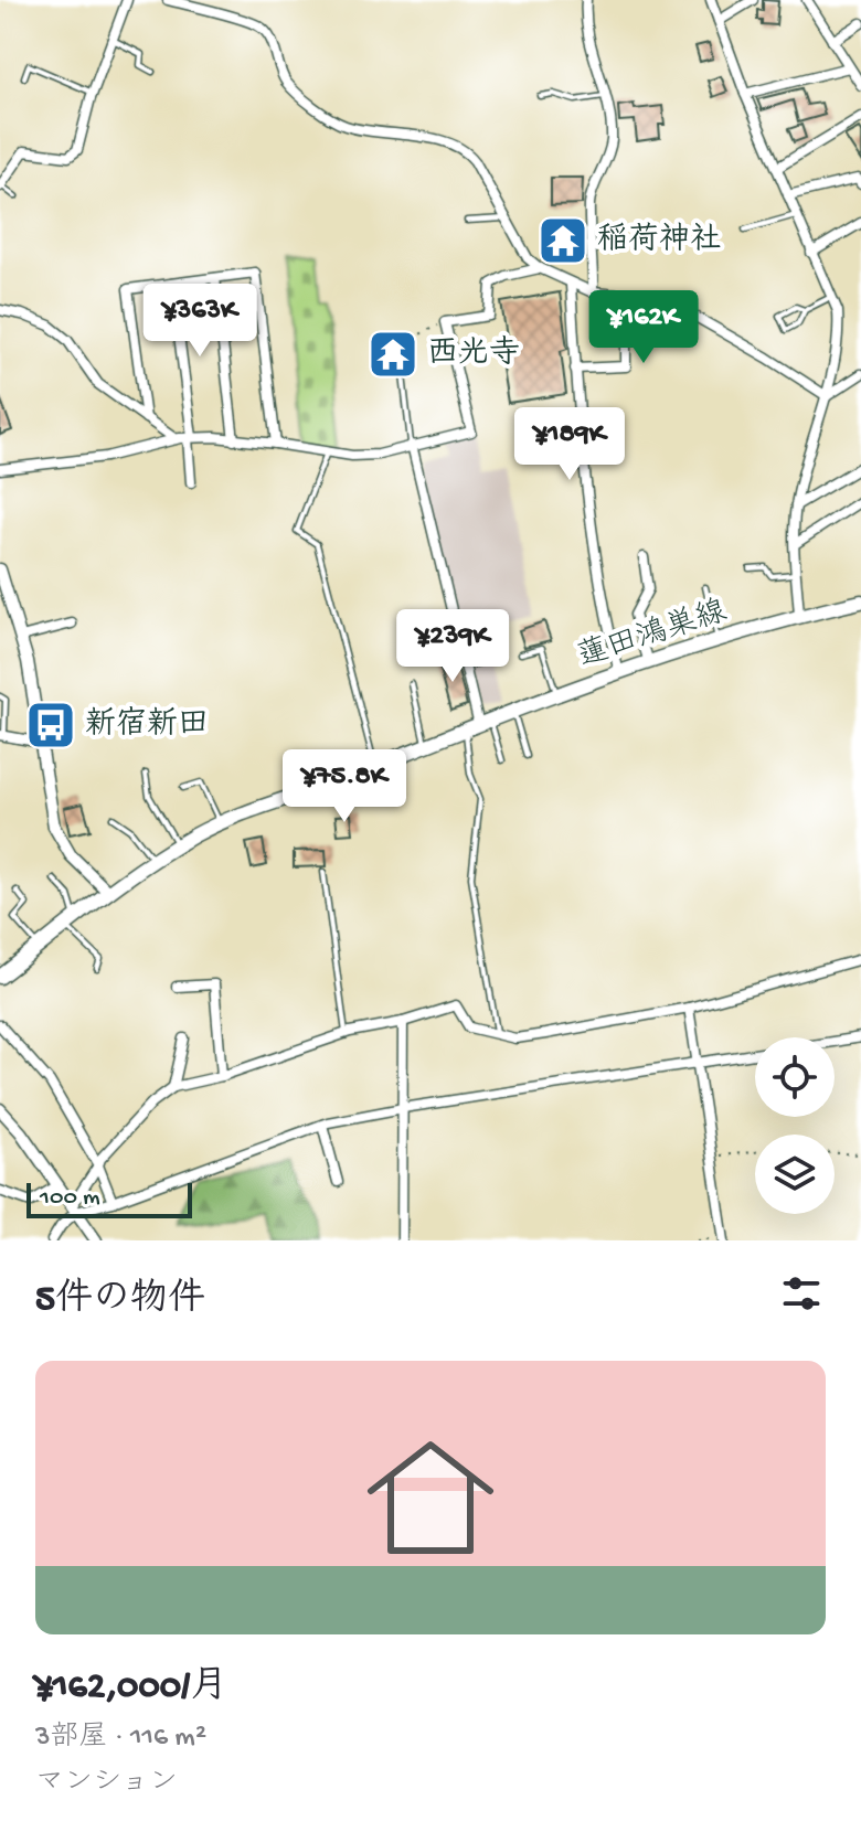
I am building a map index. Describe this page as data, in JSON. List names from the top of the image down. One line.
{"streets":{"main road":["蓮田鴻巣線"]},"places":{"temple":["稲荷神社","西光寺"],"bus stop":["新宿新田"]},"scale_bar":"100 m","page":{"price":["¥363K","¥162K","¥189K","¥239K","¥75.8K"],"scale":"100 m","heading":"5件の物件","list":[{"name":"¥162,000/月","note":"3部屋 · 116 m² · マンション"}]}}
